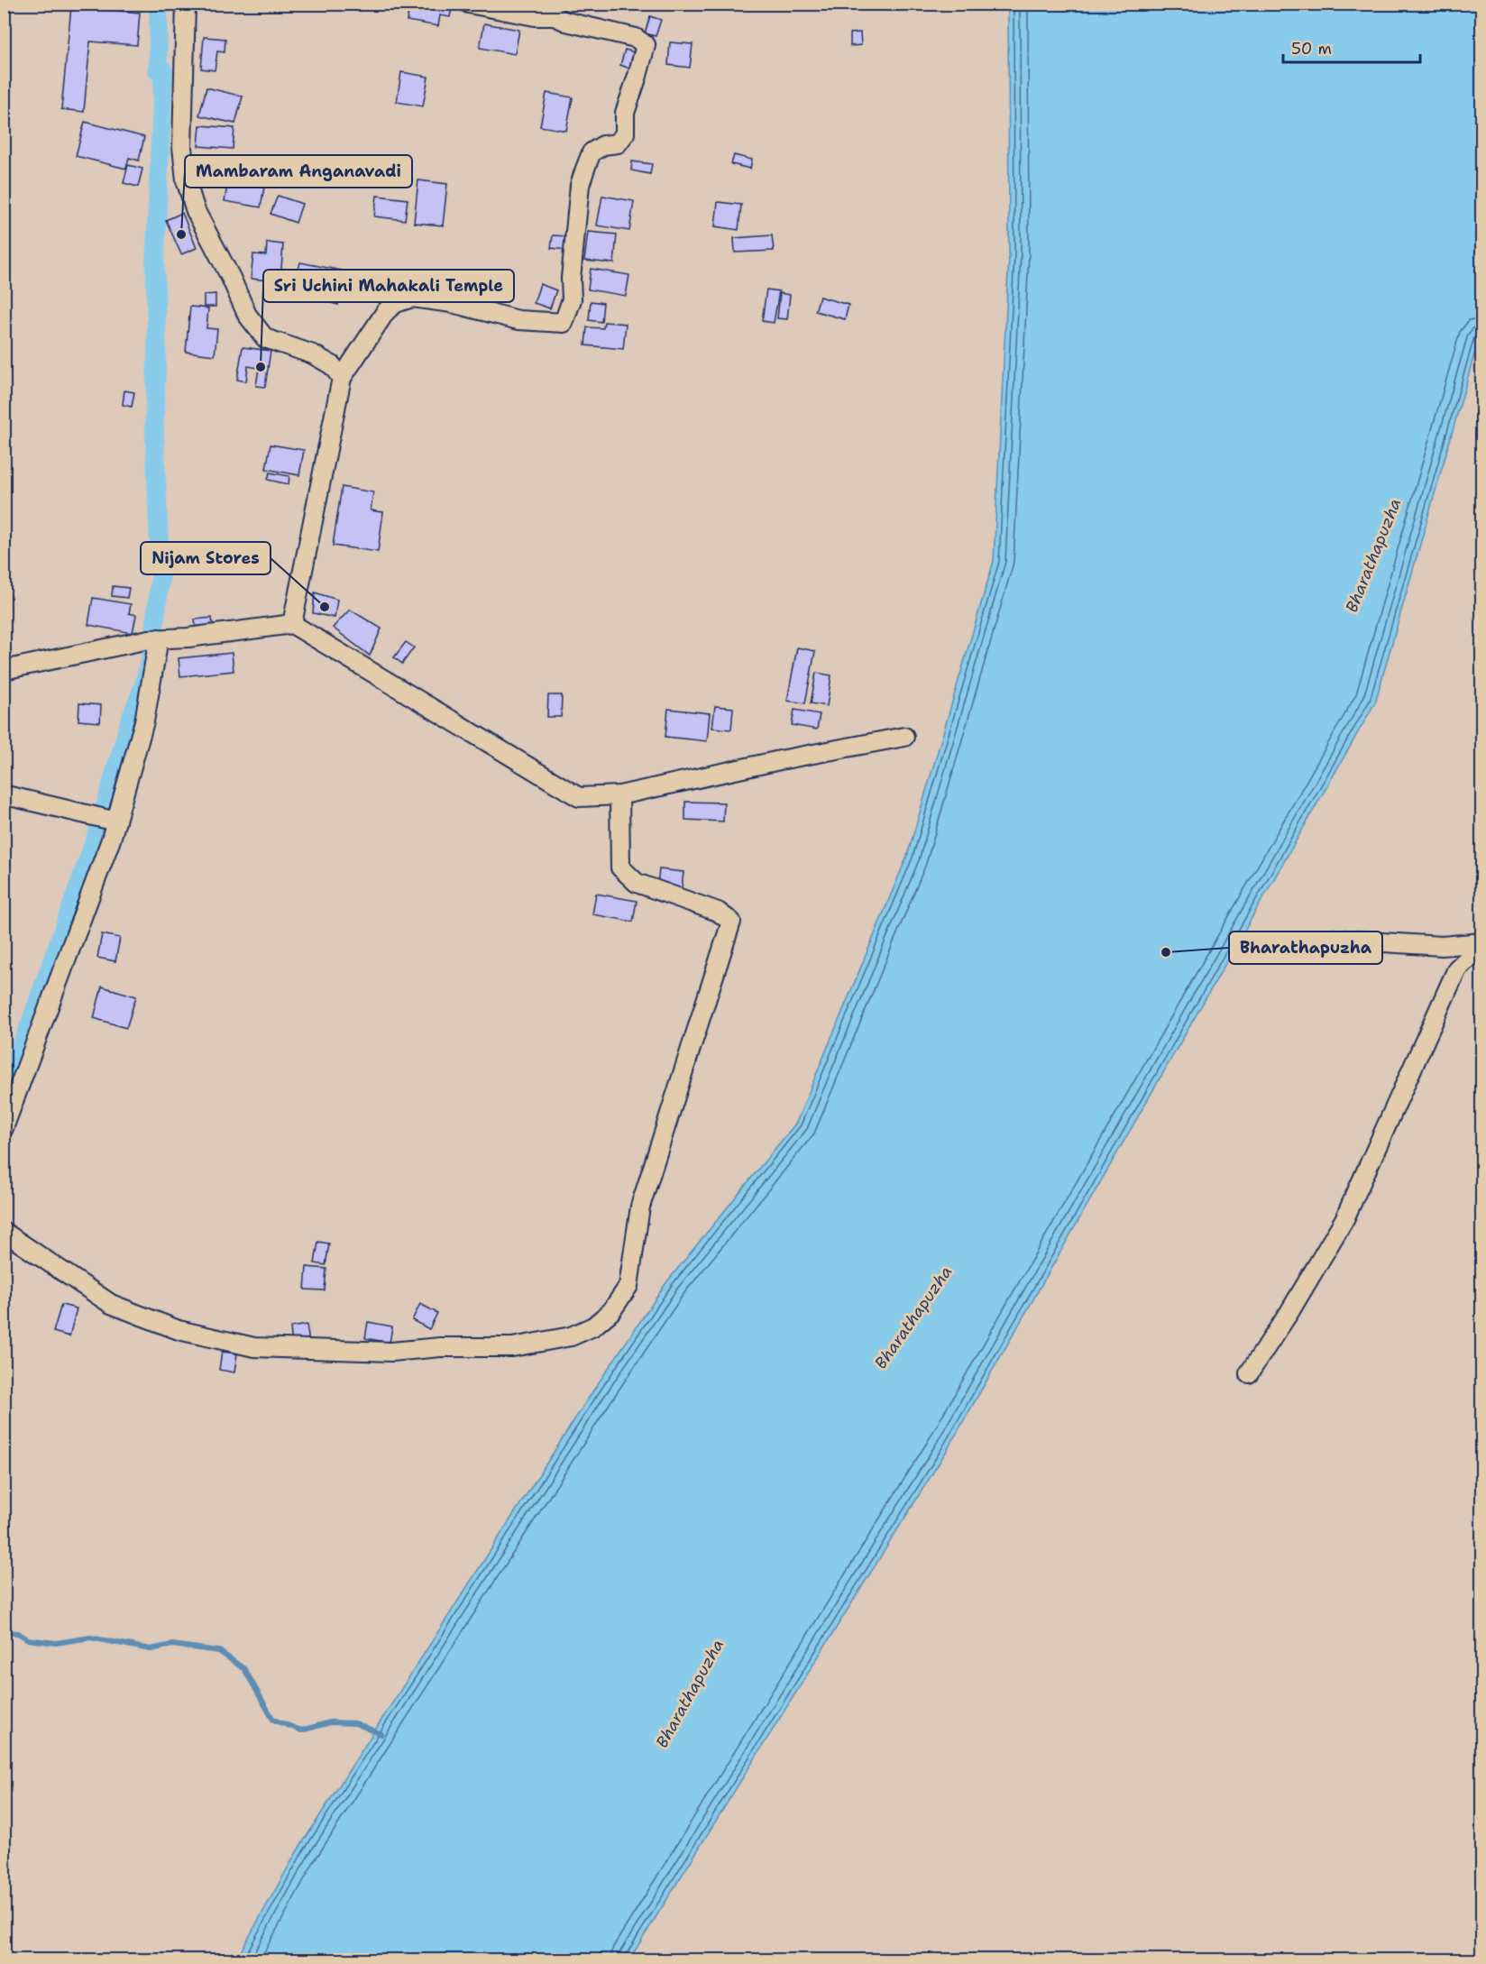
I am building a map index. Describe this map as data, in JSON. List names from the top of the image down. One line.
{"water":["Bharathapuzha"],"places":["Mambaram Anganavadi","Sri Uchini Mahakali Temple","Nijam Stores","Bharathapuzha"],"scale_bar":"50 m"}
